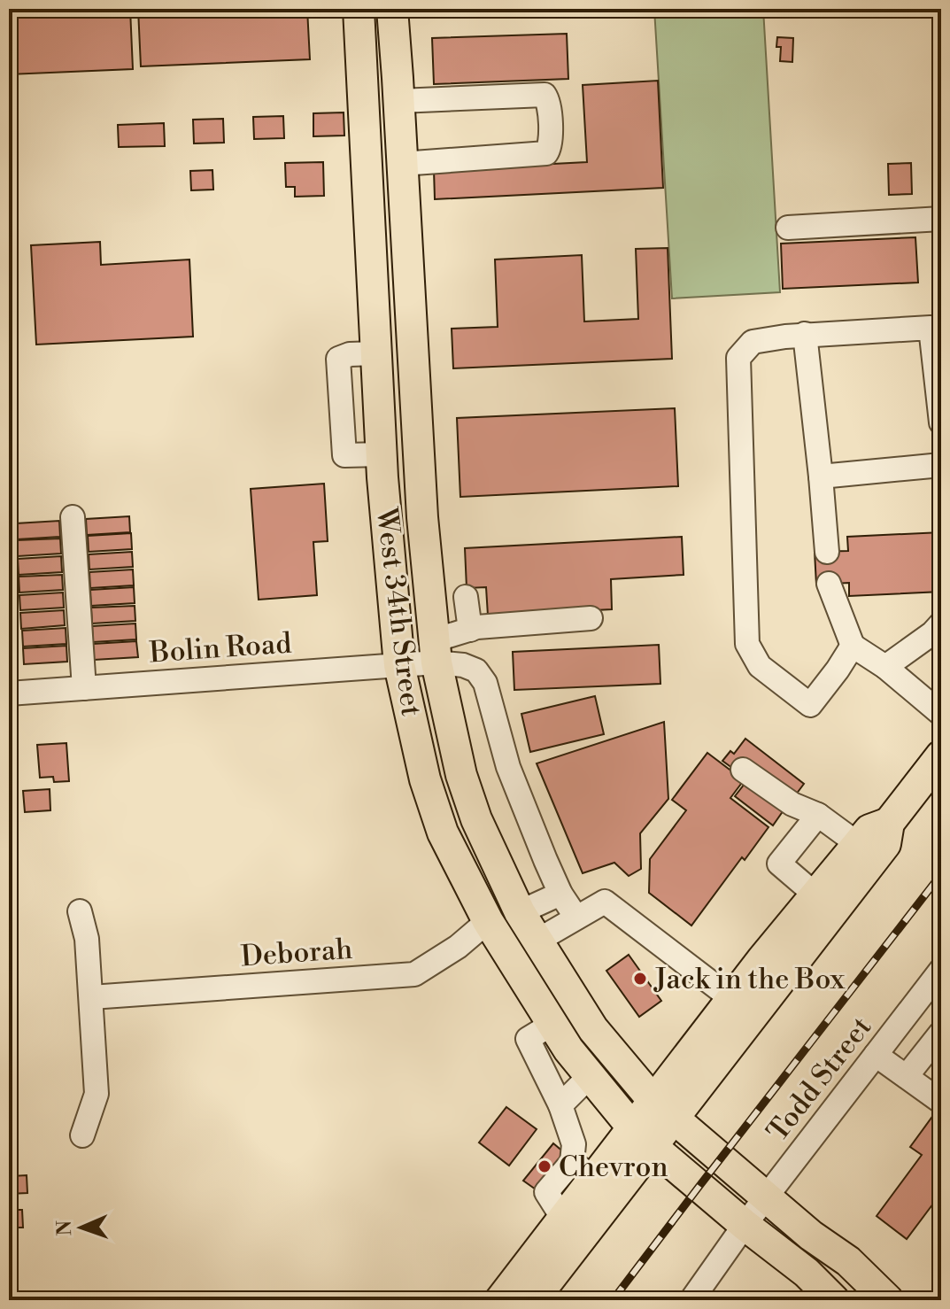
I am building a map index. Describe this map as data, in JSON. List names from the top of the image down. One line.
{"streets":{"main road":["West 34th Street"],"street":["Bolin Road","Deborah","Todd Street"]},"crossings":[["West 34th Street","Bolin Road"],["West 34th Street","Deborah"],["West 34th Street","Todd Street"]],"places":["Jack in the Box","Chevron"],"north":"left"}
